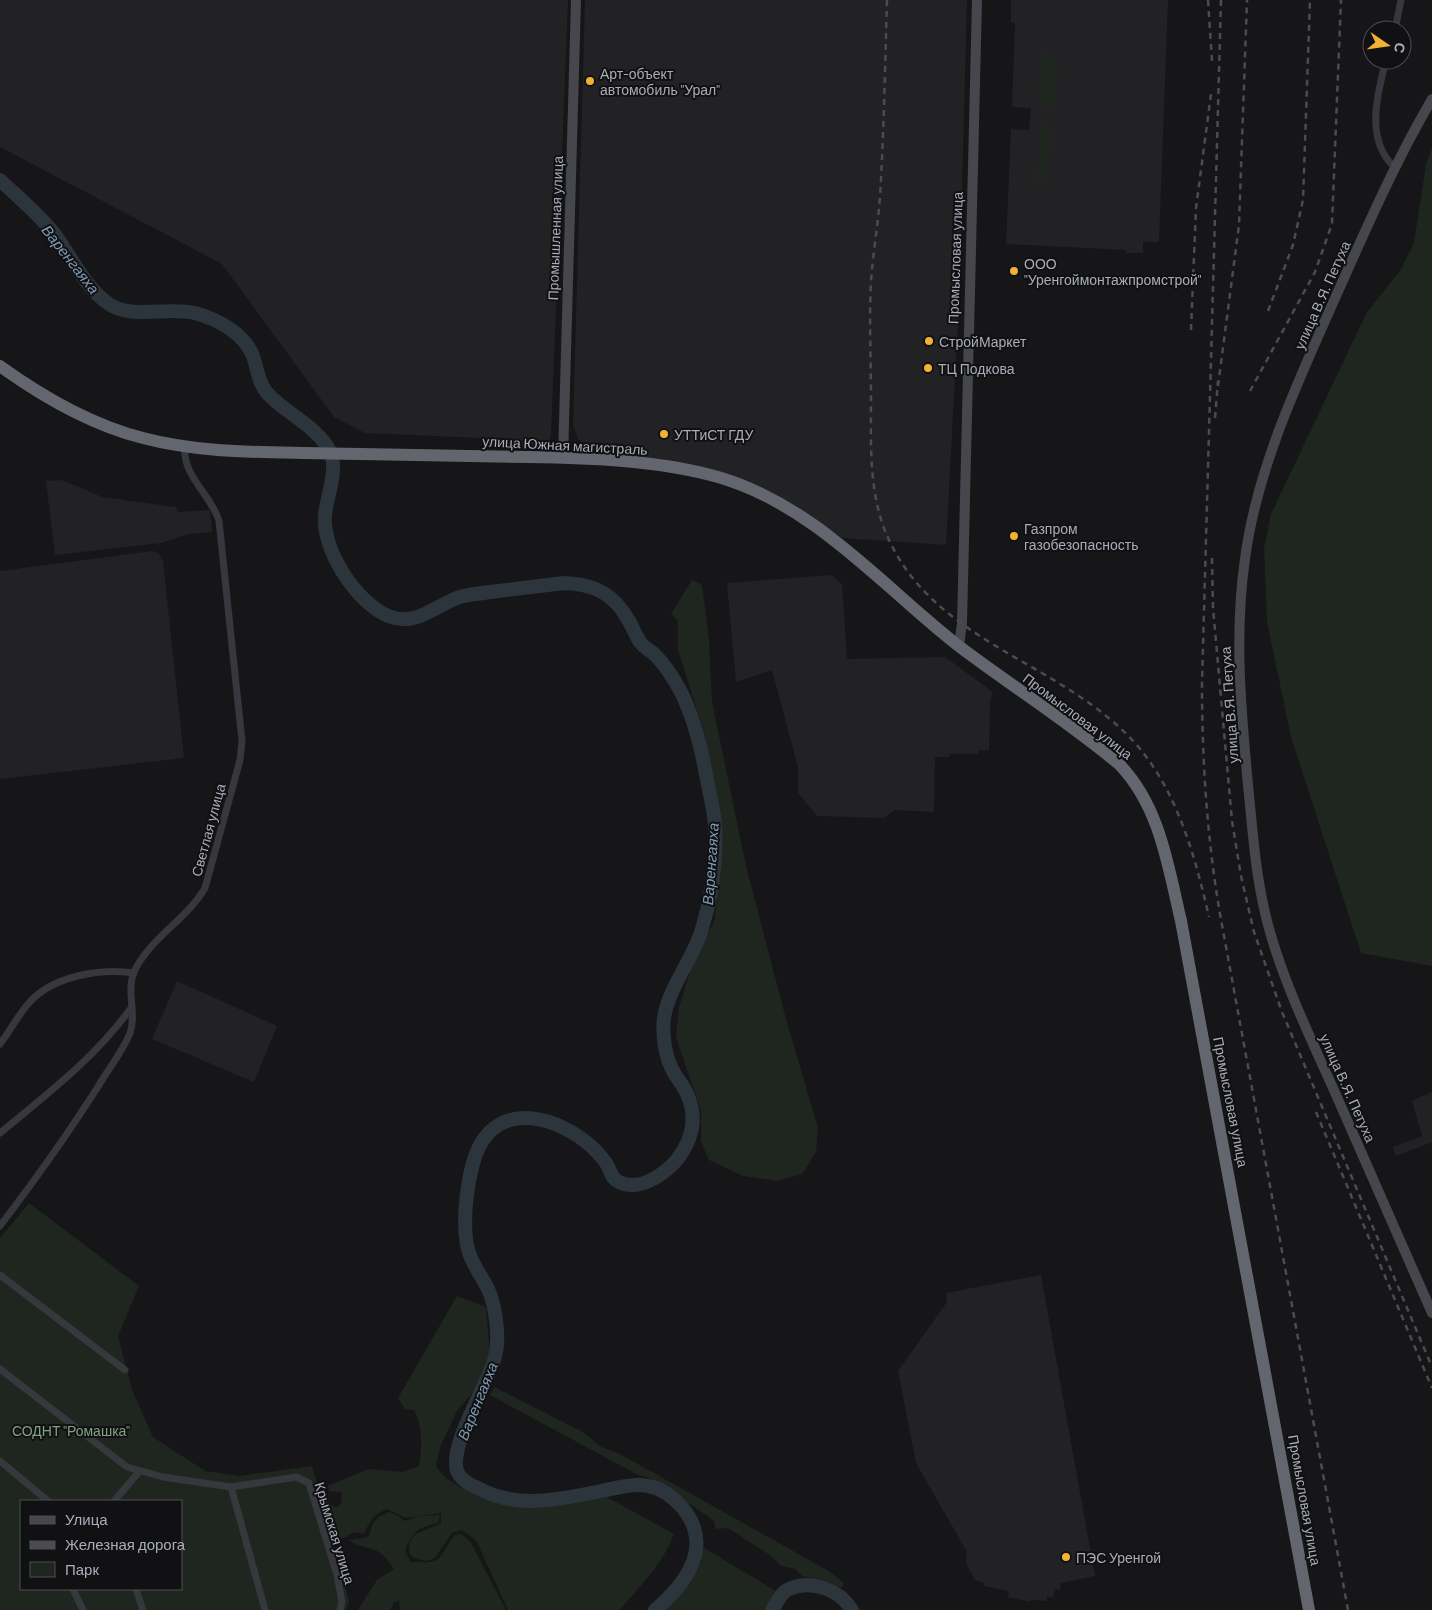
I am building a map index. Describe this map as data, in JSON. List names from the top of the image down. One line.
{"streets":{"highway":["Промысловая улица","улица Южная магистраль"],"street":["Промышленная улица","улица В.Я. Петуха","Светлая улица","Крымская улица"]},"crossings":[["Промышленная улица","улица Южная магистраль"],["Промысловая улица","улица Южная магистраль"],["улица Южная магистраль","Светлая улица"]],"water":["Варенгаяха"],"parks":["СОДНТ \"Ромашка\""],"places":["Арт-объект автомобиль \"Урал\"","ООО \"Уренгоймонтажпромстрой\"","СтройМаркет","ТЦ Подкова","УТТиСТ ГДУ","Газпром газобезопасность","ПЭС Уренгой"],"legend":["Улица","Железная дорога","Парк"],"north":"right"}
